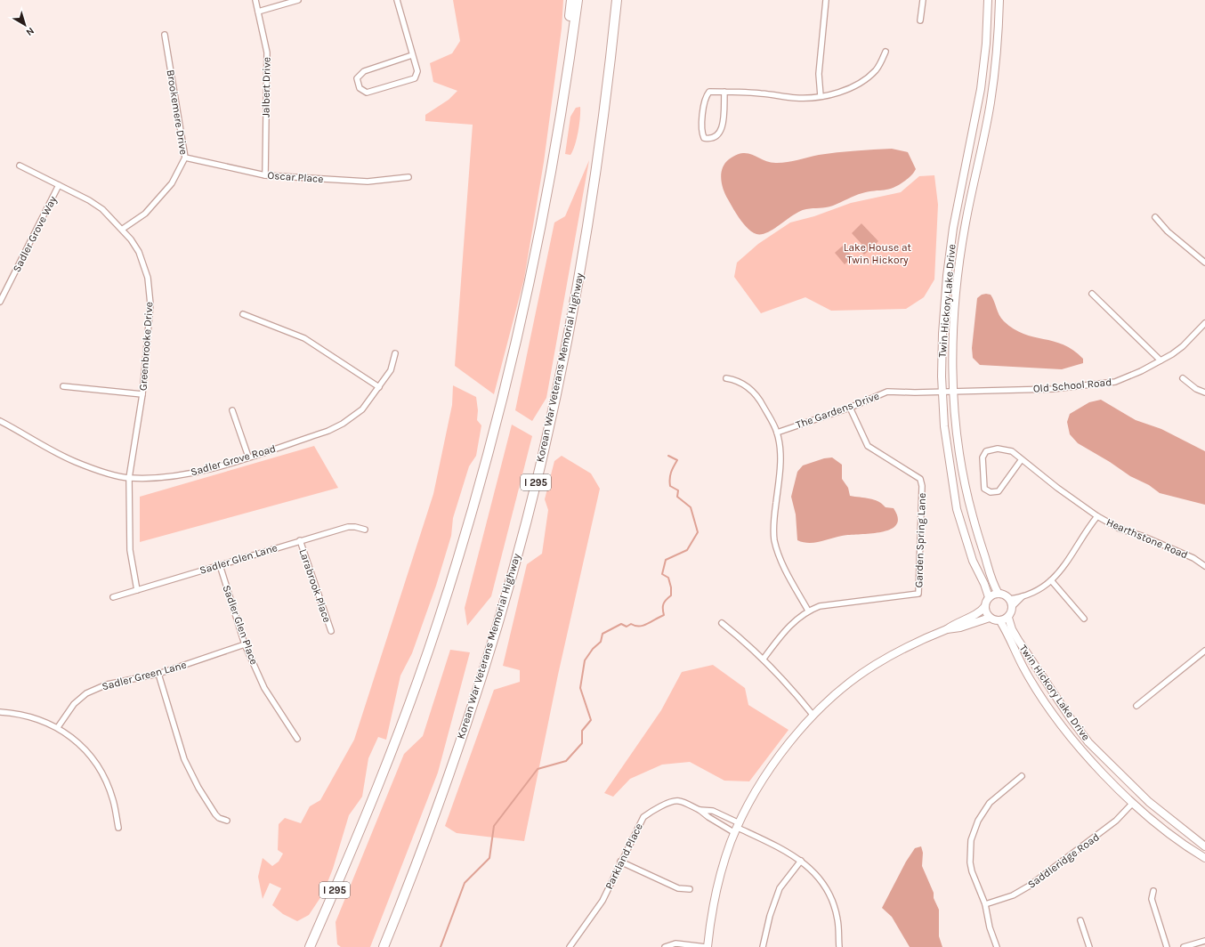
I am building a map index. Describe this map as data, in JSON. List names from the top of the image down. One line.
{"streets":{"highway":["Korean War Veterans Memorial Highway","I 295"],"street":["Jalbert Drive","Brookemere Drive","Oscar Place","Sadler Grove Way","Twin Hickory Lake Drive","Greenbrooke Drive","Old School Road","The Gardens Drive","Sadler Grove Road","Hearthstone Road","Garden Spring Lane","Sadler Glen Lane","Larabrook Place","Sadler Glen Place","Sadler Green Lane","Parkland Place","Saddleridge Road"]},"crossings":[["Jalbert Drive","Oscar Place"],["Brookemere Drive","Oscar Place"],["Brookemere Drive","Greenbrooke Drive"],["Sadler Grove Way","Greenbrooke Drive"],["Twin Hickory Lake Drive","Old School Road"],["Twin Hickory Lake Drive","The Gardens Drive"],["Twin Hickory Lake Drive","Saddleridge Road"],["Greenbrooke Drive","Sadler Grove Road"],["Greenbrooke Drive","Sadler Glen Lane"],["Old School Road","The Gardens Drive"],["The Gardens Drive","Garden Spring Lane"],["Sadler Glen Lane","Larabrook Place"],["Sadler Glen Lane","Sadler Glen Place"],["Sadler Glen Place","Sadler Green Lane"]],"parks":["Lake House at Twin Hickory"],"north":"bottom right"}
